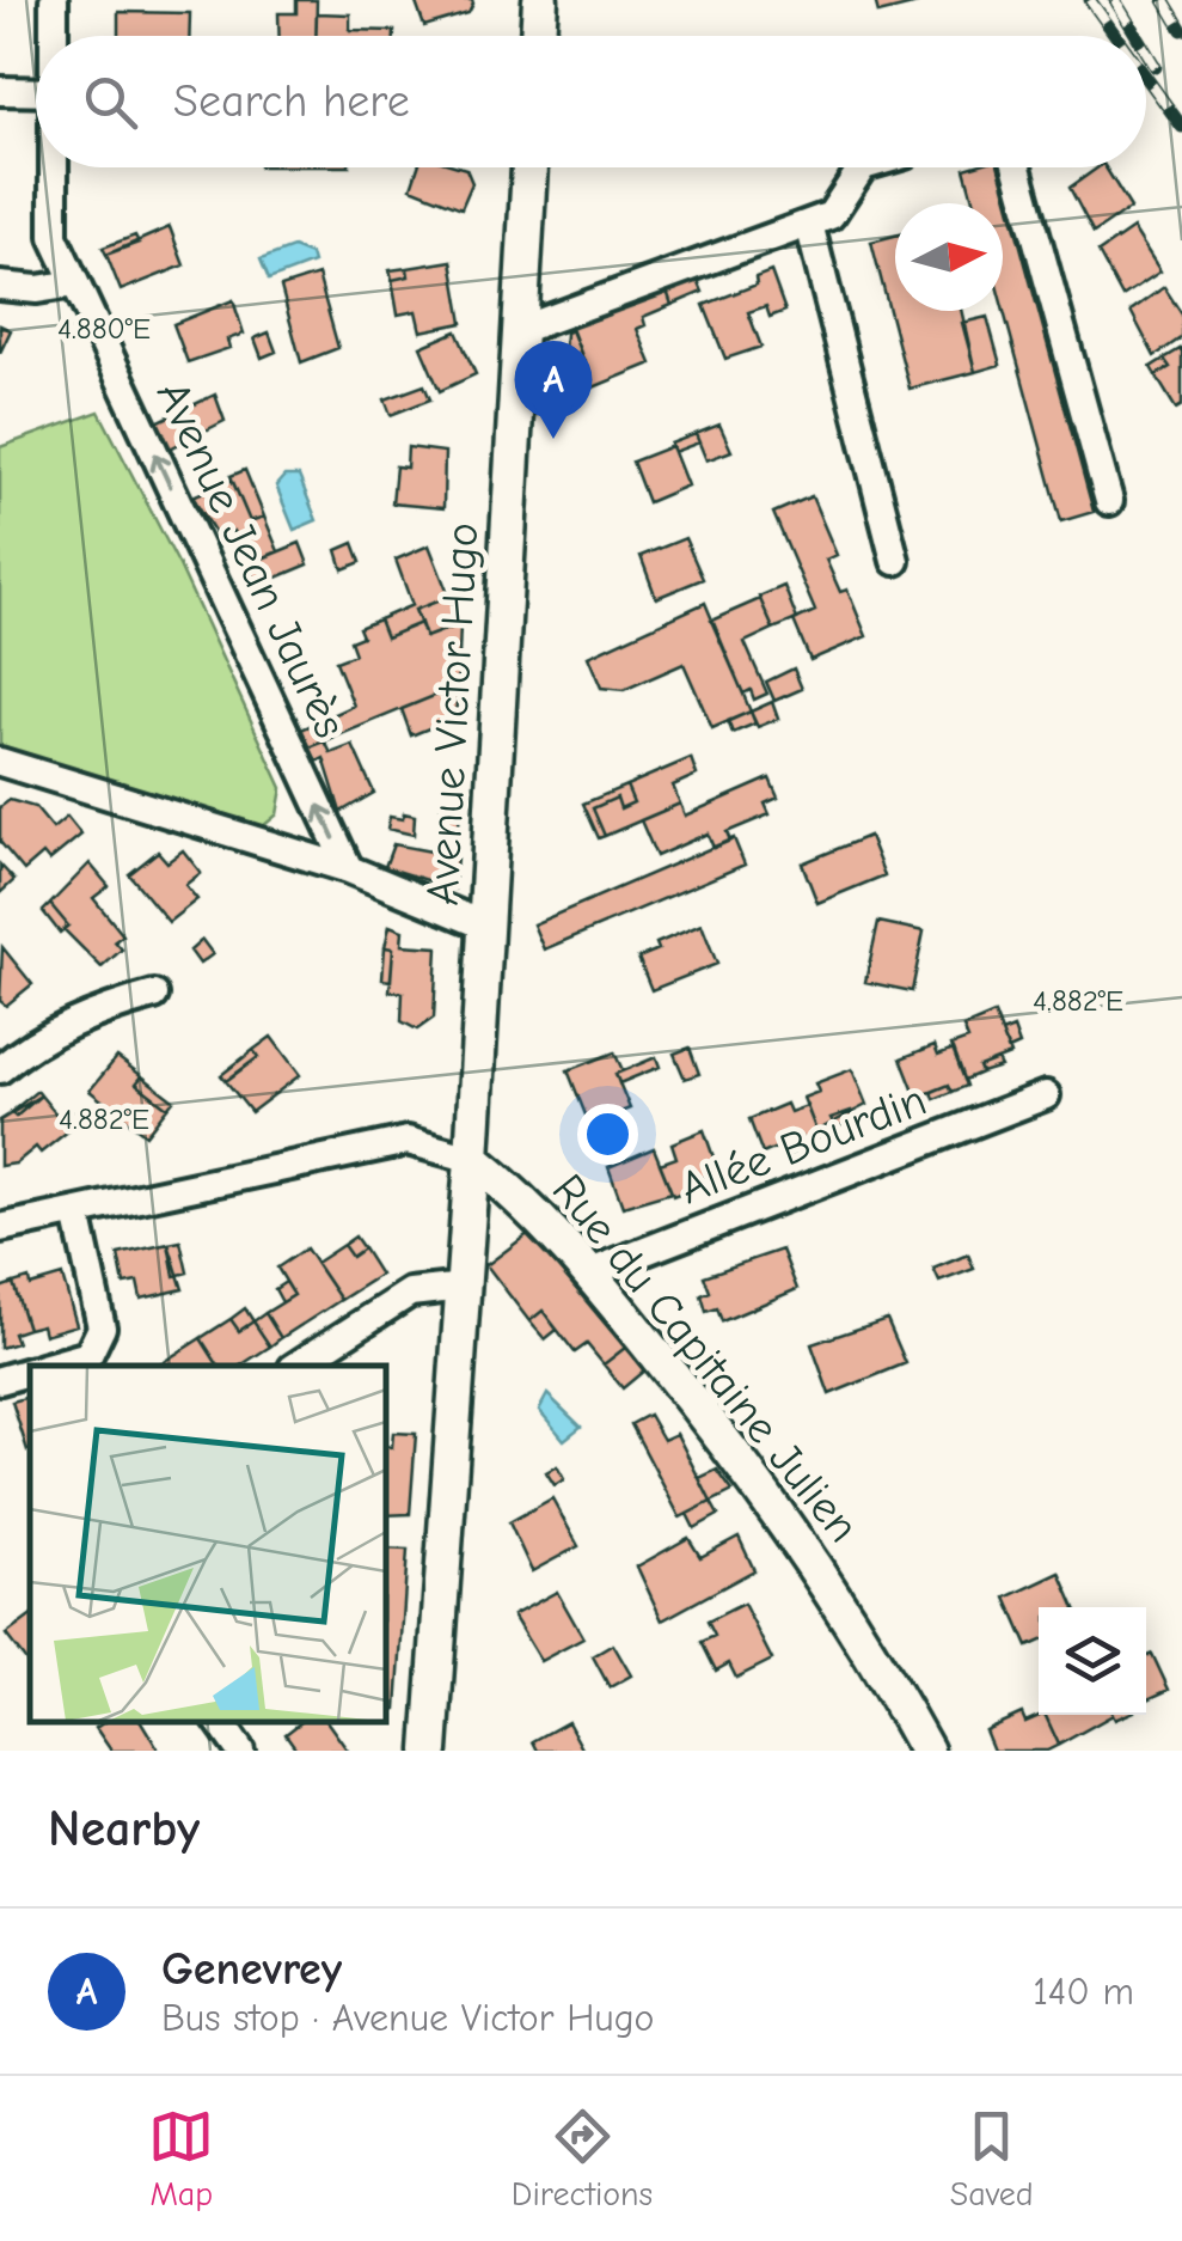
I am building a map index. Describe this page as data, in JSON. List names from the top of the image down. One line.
{"streets":{"street":["Avenue Jean Jaurès","Avenue Victor Hugo","Allée Bourdin","Rue du Capitaine Julien"]},"crossings":[["Avenue Victor Hugo","Rue du Capitaine Julien"],["Allée Bourdin","Rue du Capitaine Julien"]],"one_way":["Avenue Jean Jaurès"],"north":"right","page":{"search":"Search here","pins":"A","heading":"Nearby","list":[{"mark":"A","name":"Genevrey","note":"Bus stop · Avenue Victor Hugo","value":"140 m"}],"nav":["Map","Directions","Saved"]},"coordinates":["4.880°E","4.882°E"]}
